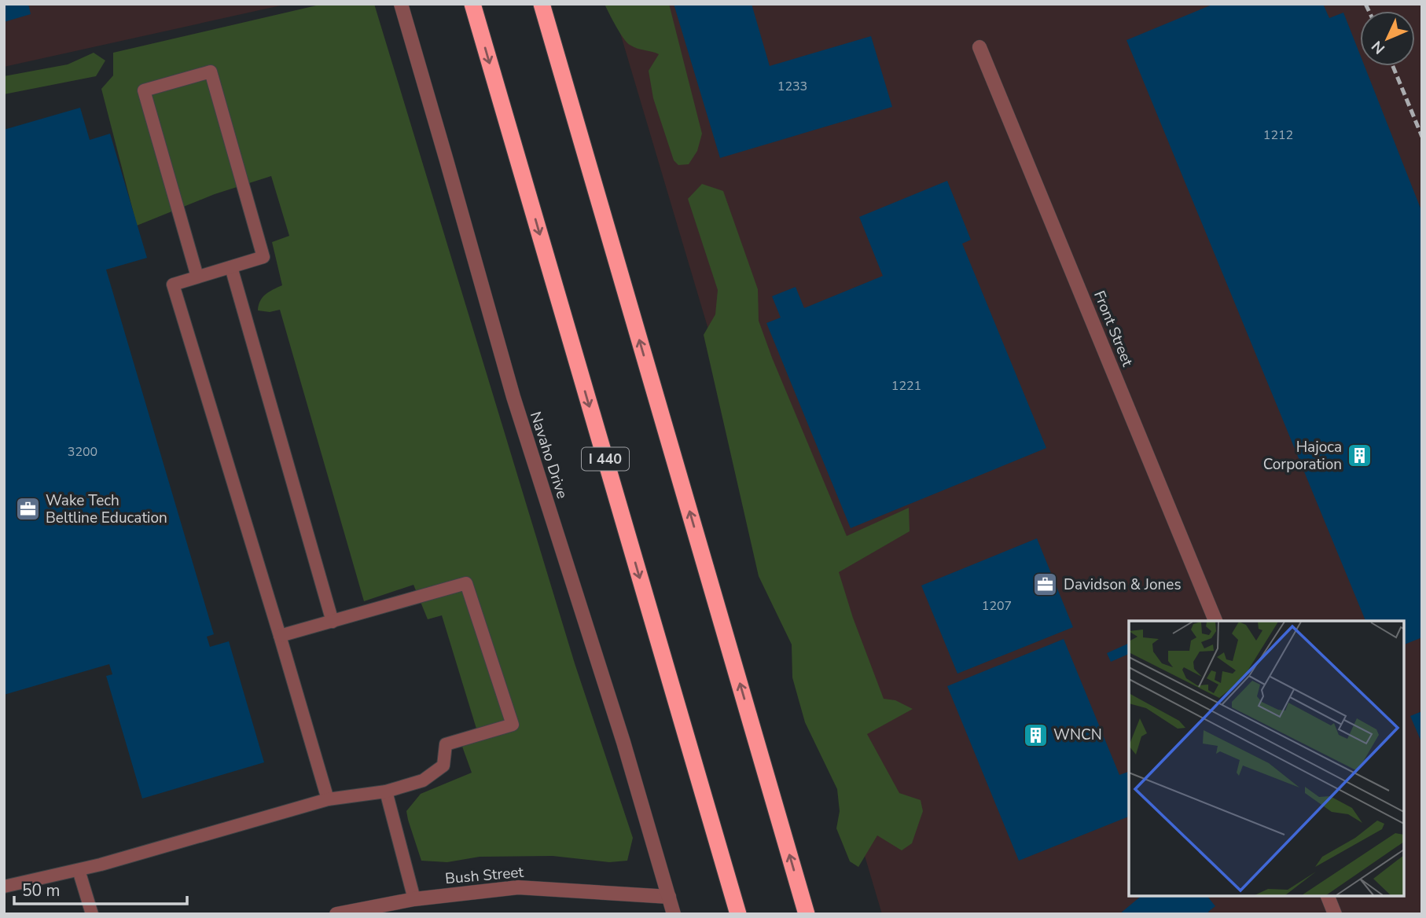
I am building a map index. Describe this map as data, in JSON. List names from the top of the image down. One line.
{"streets":{"highway":["I 440"],"street":["Front Street","Navaho Drive","Bush Street"]},"crossings":[["Navaho Drive","Bush Street"]],"places":{"building":["Hajoca Corporation","WNCN"],"office":["Wake Tech Beltline Education","Davidson & Jones"]},"house_numbers":["1233","1212","1221","3200","1207"],"scale_bar":"50 m","north":"bottom left"}
